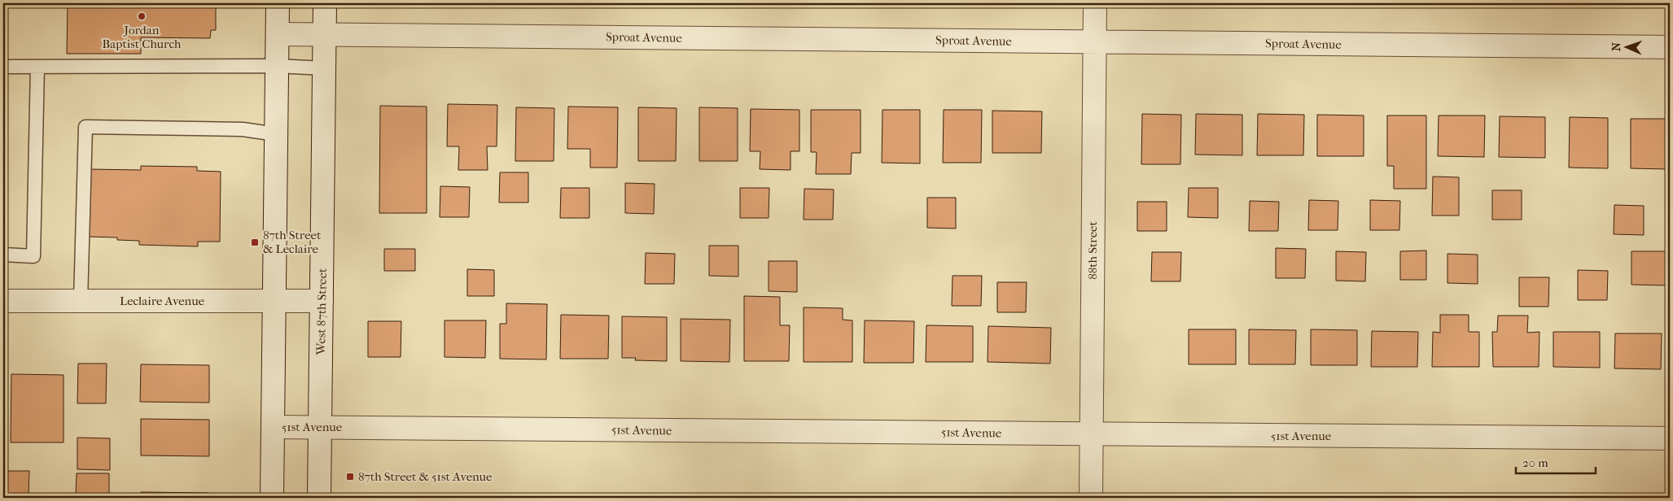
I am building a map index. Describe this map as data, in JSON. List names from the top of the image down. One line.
{"streets":{"street":["Sproat Avenue","88th Street","Leclaire Avenue","West 87th Street","51st Avenue"]},"crossings":[["Sproat Avenue","88th Street"],["Sproat Avenue","West 87th Street"],["88th Street","51st Avenue"],["Leclaire Avenue","West 87th Street"],["West 87th Street","51st Avenue"]],"places":{"other":["Jordan Baptist Church"],"transit":["87th Street & Leclaire","87th Street & 51st Avenue"]},"scale_bar":"20 m","north":"left"}
